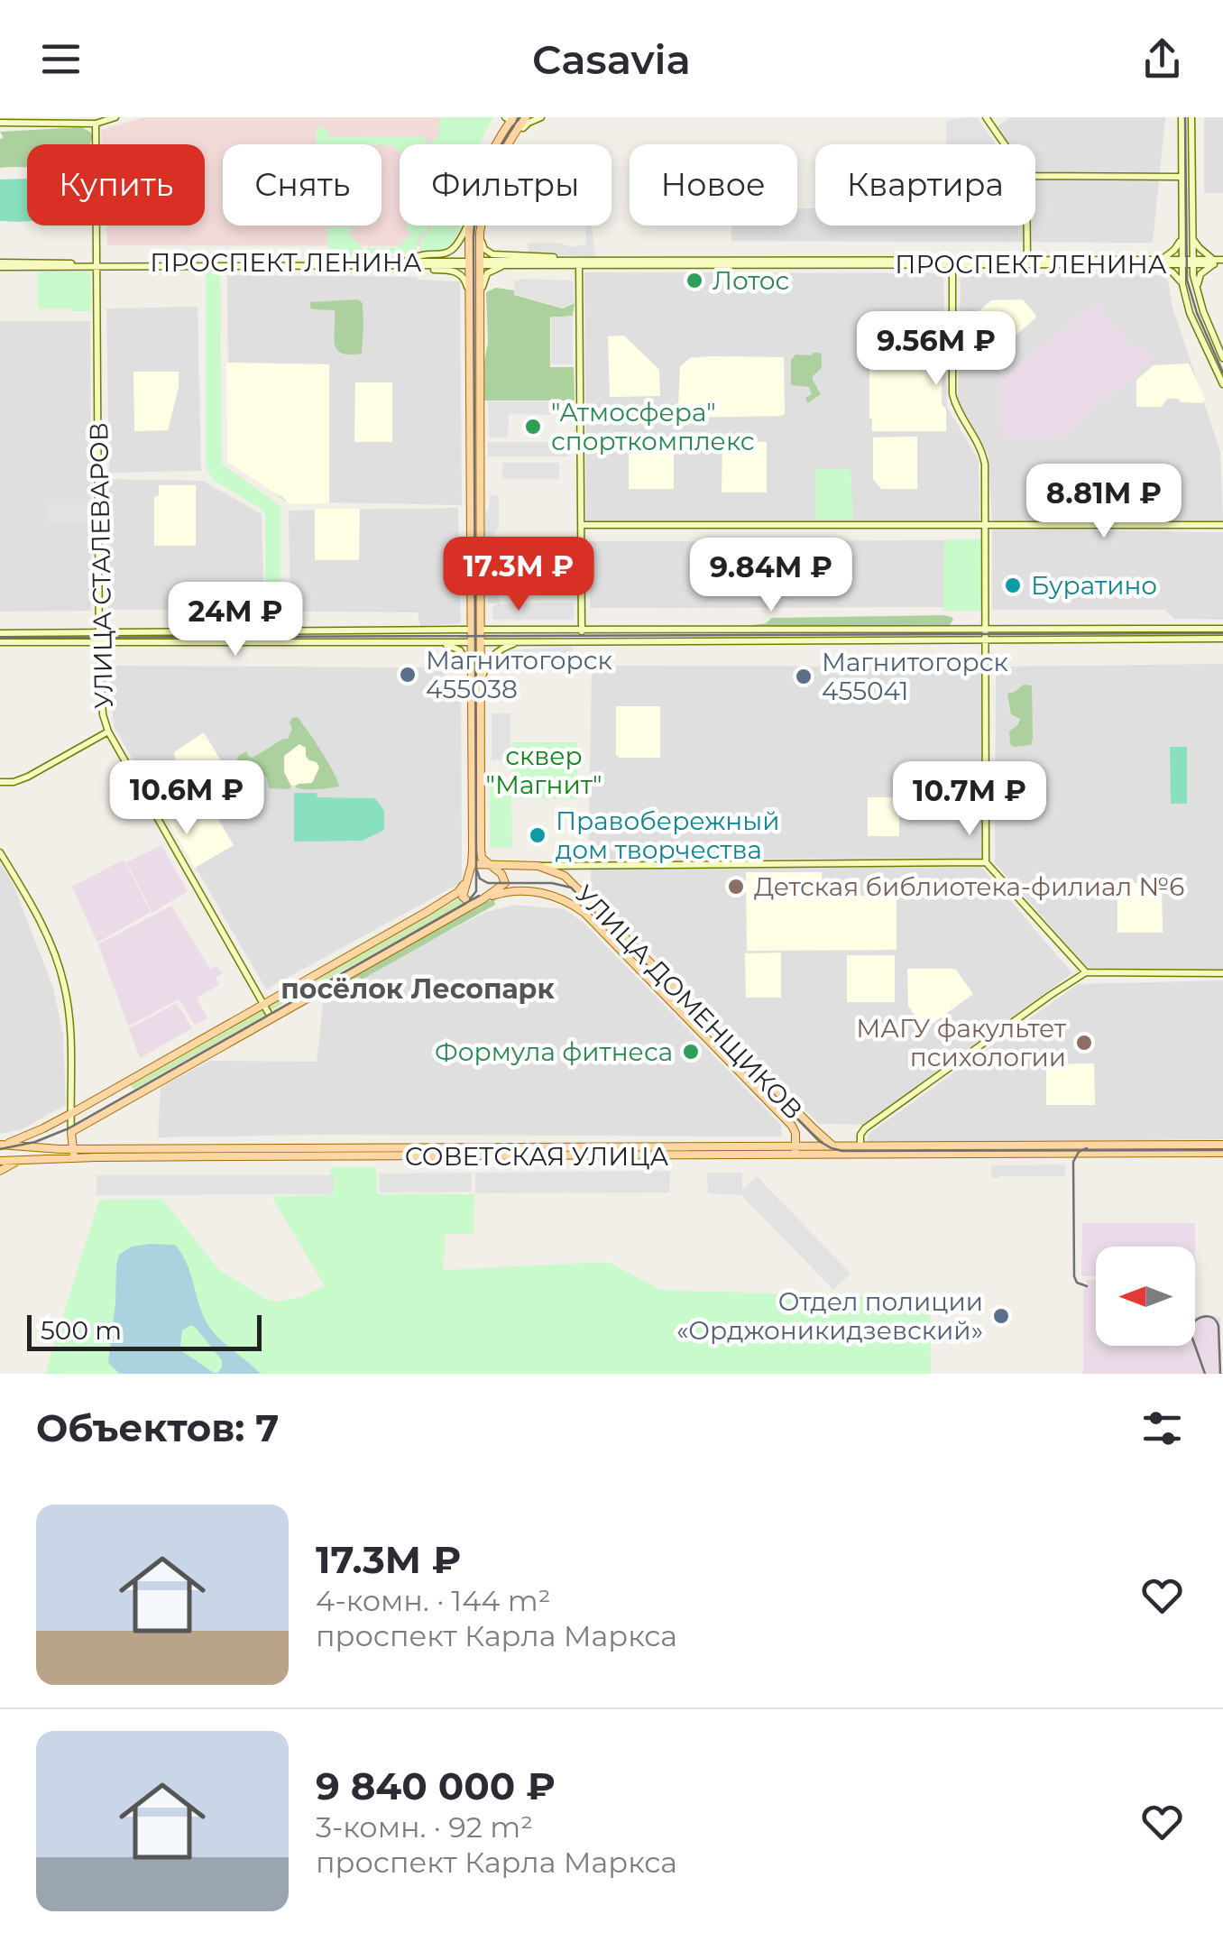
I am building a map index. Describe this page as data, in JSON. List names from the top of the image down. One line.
{"streets":{"main road":["ПРОСПЕКТ ЛЕНИНА","УЛИЦА СТАЛЕВАРОВ","УЛИЦА ДОМЕНЩИКОВ","СОВЕТСКАЯ УЛИЦА"]},"crossings":[["ПРОСПЕКТ ЛЕНИНА","УЛИЦА СТАЛЕВАРОВ"],["УЛИЦА СТАЛЕВАРОВ","СОВЕТСКАЯ УЛИЦА"],["УЛИЦА ДОМЕНЩИКОВ","СОВЕТСКАЯ УЛИЦА"]],"districts":["посёлок Лесопарк"],"parks":["сквер \"Магнит\""],"places":["Лотос","\"Атмосфера\" спорткомплекс","Буратино","Магнитогорск 455038","Магнитогорск 455041","Правобережный дом творчества","Детская библиотека-филиал №6","МАГУ факультет психологии","Формула фитнеса","Отдел полиции «Орджоникидзевский»"],"scale_bar":"500 m","north":"left","page":{"header":"Casavia","chip":["Купить","Снять","Фильтры","Новое","Квартира"],"price":["9.56M ₽","8.81M ₽","17.3M ₽","9.84M ₽","24M ₽","10.6M ₽","10.7M ₽"],"scale":"500 m","heading":"Объектов: 7","list":[{"name":"17.3M ₽","note":"4-комн. · 144 m² · проспект Карла Маркса"},{"name":"9 840 000 ₽","note":"3-комн. · 92 m² · проспект Карла Маркса"}]}}
